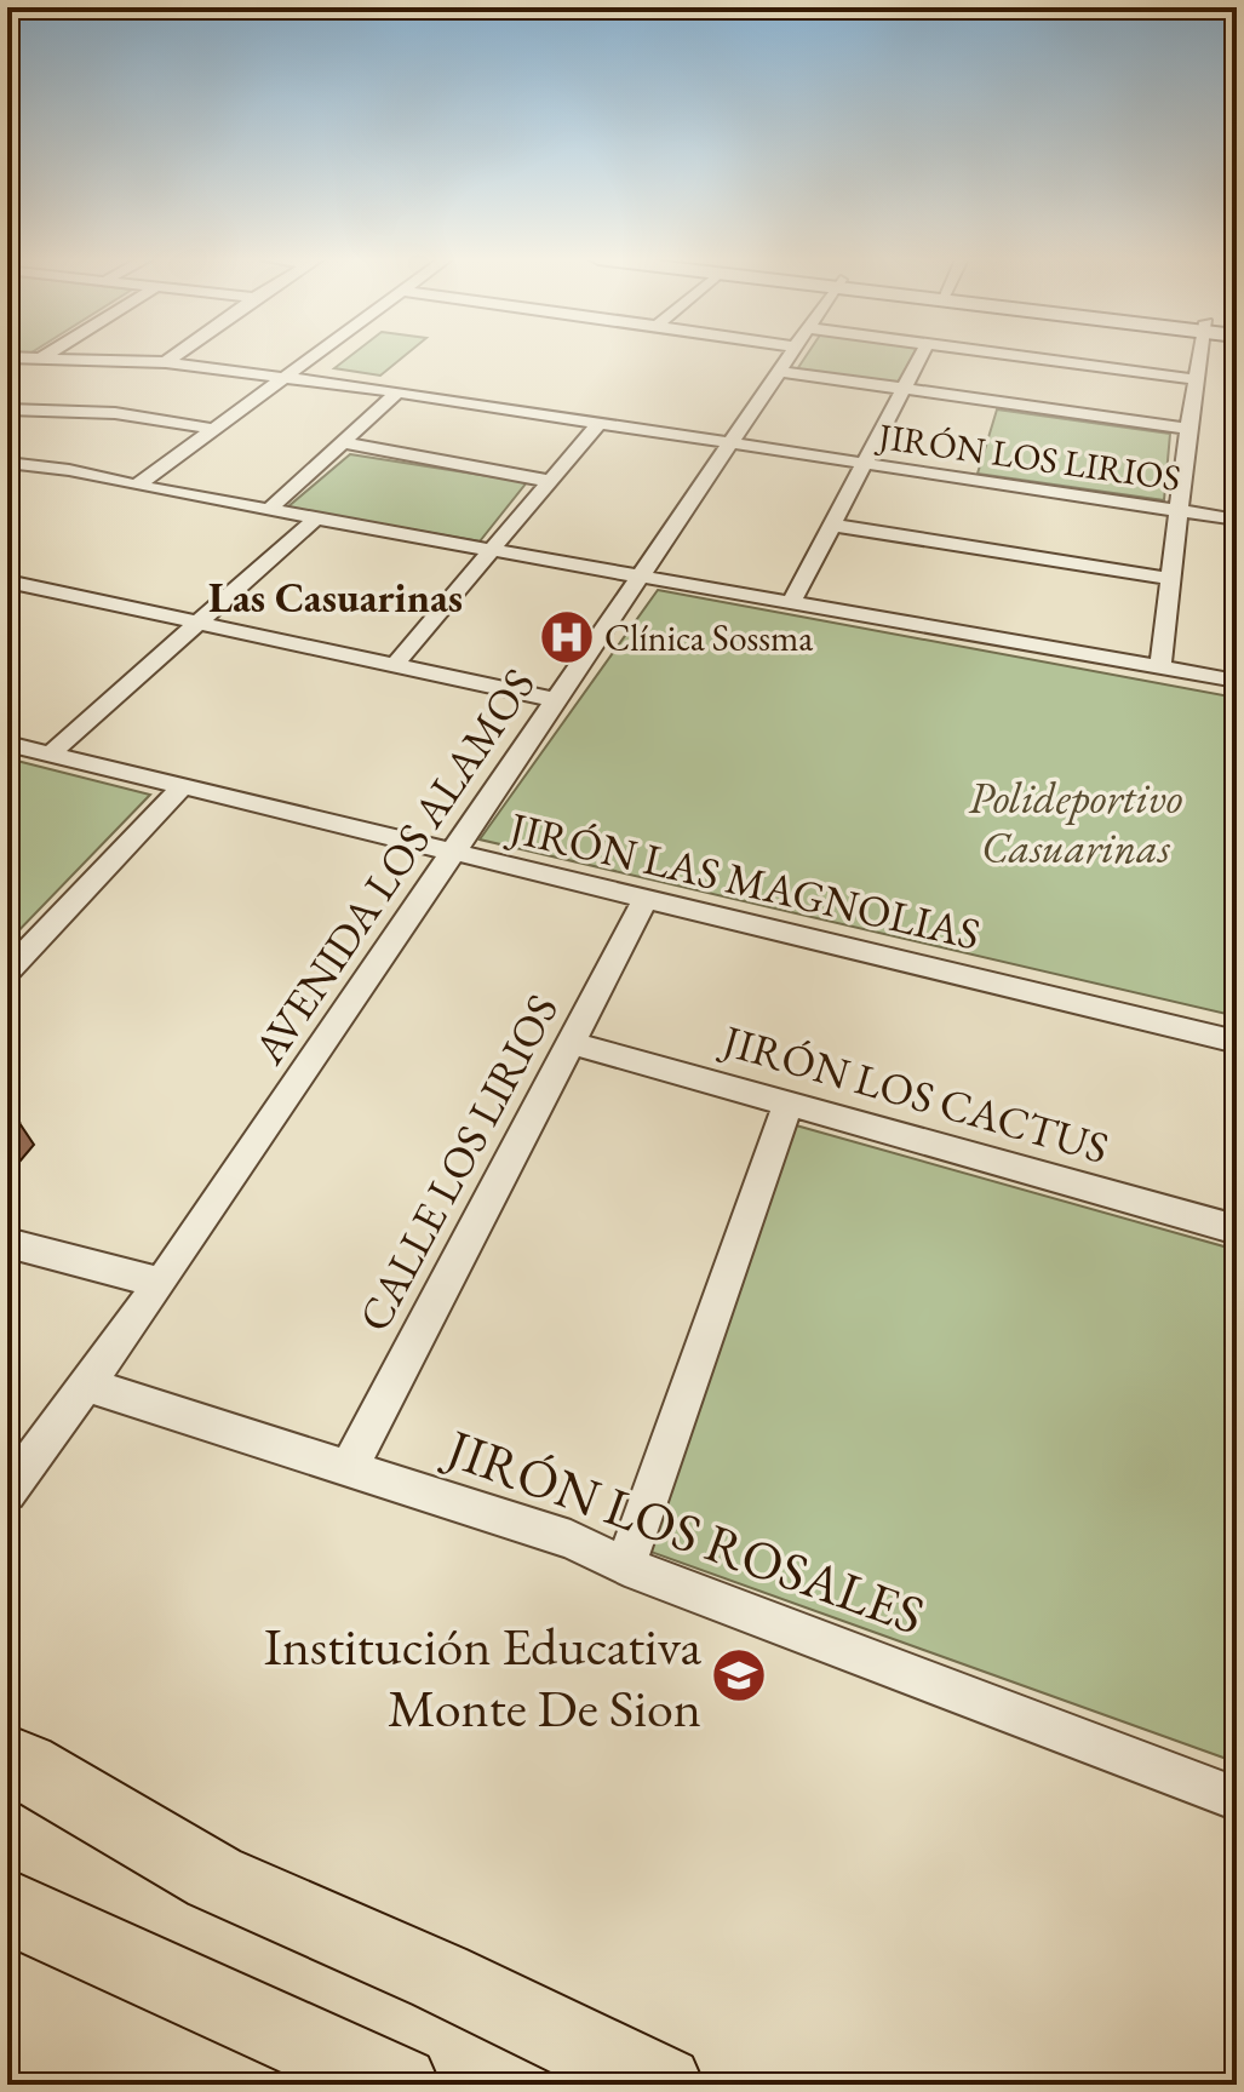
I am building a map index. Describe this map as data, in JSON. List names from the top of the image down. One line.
{"streets":{"street":["JIRÓN LOS LIRIOS","AVENIDA LOS ALAMOS","JIRÓN LAS MAGNOLIAS","JIRÓN LOS CACTUS","CALLE LOS LIRIOS","JIRÓN LOS ROSALES"]},"crossings":[["JIRÓN LOS LIRIOS","AVENIDA LOS ALAMOS"],["AVENIDA LOS ALAMOS","JIRÓN LAS MAGNOLIAS"],["AVENIDA LOS ALAMOS","JIRÓN LOS ROSALES"],["JIRÓN LAS MAGNOLIAS","CALLE LOS LIRIOS"],["JIRÓN LOS CACTUS","CALLE LOS LIRIOS"],["CALLE LOS LIRIOS","JIRÓN LOS ROSALES"]],"districts":["Las Casuarinas"],"parks":["Polideportivo Casuarinas"],"places":{"hospital":["Clínica Sossma"],"school or university":["Institución Educativa Monte De Sion"]}}
